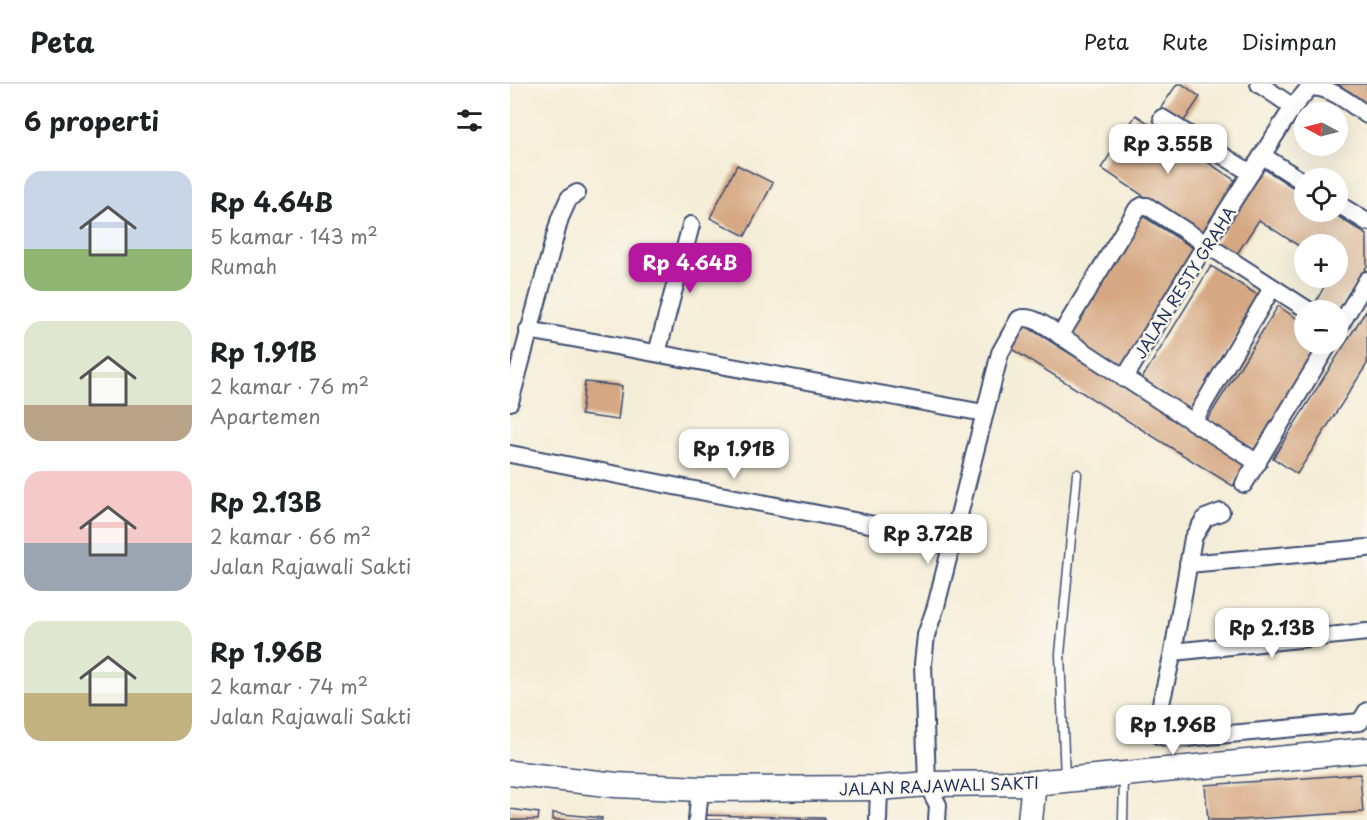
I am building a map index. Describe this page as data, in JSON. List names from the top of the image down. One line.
{"streets":{"main road":["JALAN RAJAWALI SAKTI"],"street":["JALAN RESTY GRAHA"]},"north":"left","page":{"header":"Peta","nav":["Peta","Rute","Disimpan"],"heading":"6 properti","map_buttons":["+","−"],"price":["Rp 3.55B","Rp 4.64B","Rp 1.91B","Rp 3.72B","Rp 2.13B","Rp 1.96B"],"list":[{"name":"Rp 4.64B","note":"5 kamar · 143 m² · Rumah"},{"name":"Rp 1.91B","note":"2 kamar · 76 m² · Apartemen"},{"name":"Rp 2.13B","note":"2 kamar · 66 m² · Jalan Rajawali Sakti"},{"name":"Rp 1.96B","note":"2 kamar · 74 m² · Jalan Rajawali Sakti"}]}}
